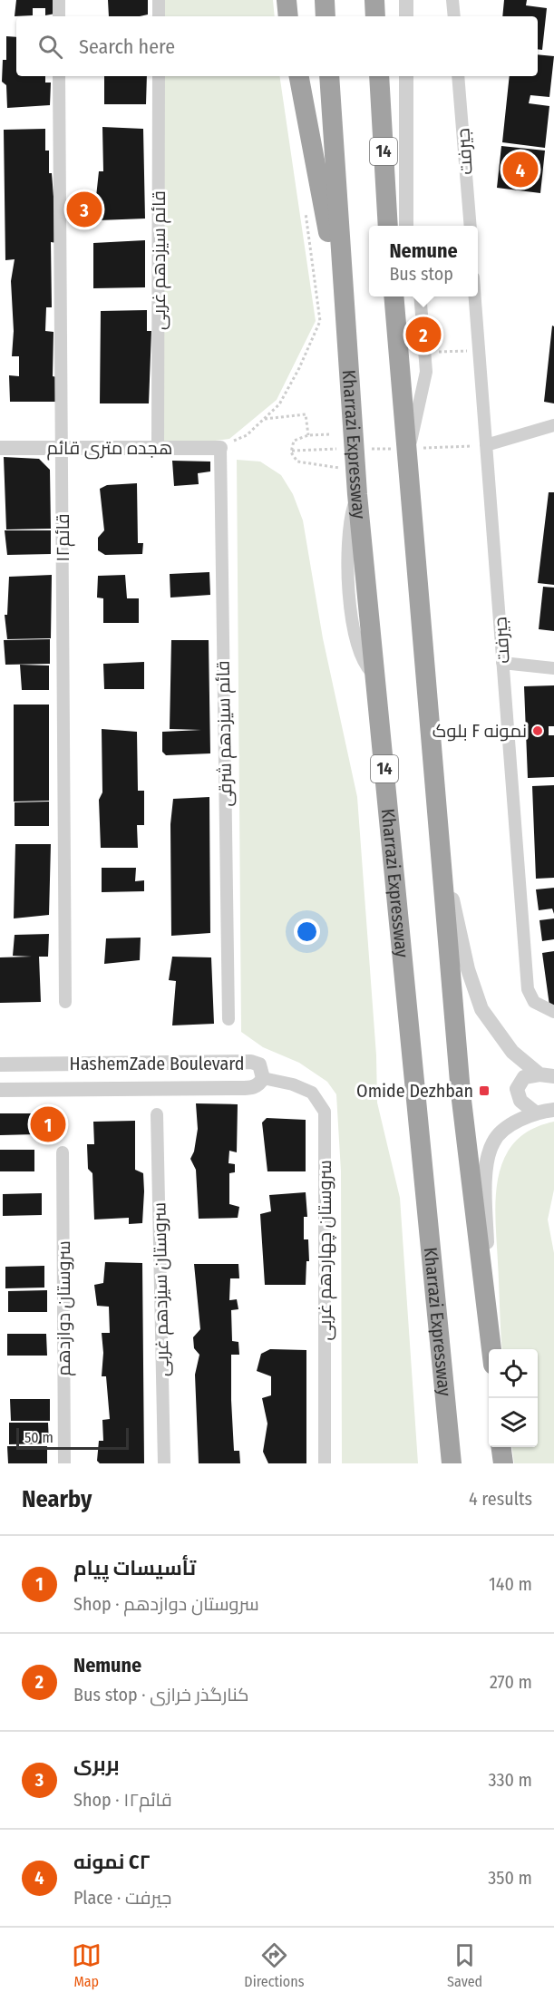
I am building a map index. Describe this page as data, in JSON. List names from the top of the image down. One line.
{"streets":{"highway":["14","Kharrazi Expressway"],"street":["جيرفت","قائم سیزدهم غربی","هجده متری قائم","قائم۱۲","قائم سیزدهم شرقی","HashemZade Boulevard","سروستان چهاردهم غربی","سروستان سیزدهم غربی","سروستان دوازدهم"]},"crossings":[["قائم سیزدهم غربی","هجده متری قائم"],["هجده متری قائم","قائم۱۲"],["هجده متری قائم","قائم سیزدهم شرقی"],["HashemZade Boulevard","سروستان چهاردهم غربی"]],"places":{"other":["بلوک F نمونه"],"transit":["Omide Dezhban"]},"scale_bar":"50 m","page":{"search":"Search here","pins":["4","3","2","1"],"popup":["Nemune","Bus stop"],"scale":"50 m","heading":["Nearby","4 results"],"list":[{"mark":"1","name":"تأسیسات پیام","note":"Shop · سروستان دوازدهم","value":"140 m"},{"mark":"2","name":"Nemune","note":"Bus stop · کنارگذر خرازی","value":"270 m"},{"mark":"3","name":"بربری","note":"Shop · قائم۱۲","value":"330 m"},{"mark":"4","name":"نمونه C۲","note":"Place · جيرفت","value":"350 m"}],"nav":["Map","Directions","Saved"]}}
